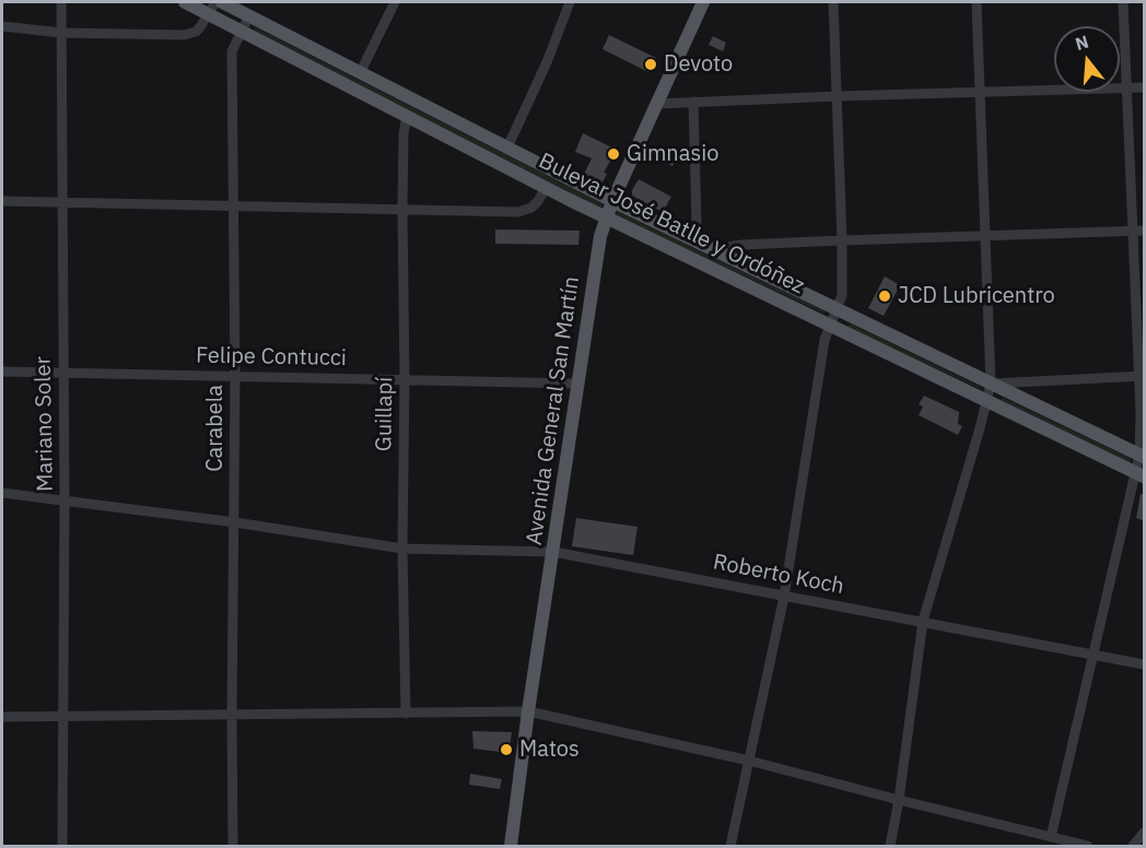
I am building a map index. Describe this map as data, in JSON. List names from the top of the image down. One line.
{"streets":{"main road":["Bulevar José Batlle y Ordóñez","Avenida General San Martín"],"street":["Felipe Contucci","Guillapí","Mariano Soler","Carabela","Roberto Koch"]},"crossings":[["Bulevar José Batlle y Ordóñez","Avenida General San Martín"],["Bulevar José Batlle y Ordóñez","Guillapí"],["Bulevar José Batlle y Ordóñez","Carabela"],["Felipe Contucci","Avenida General San Martín"],["Felipe Contucci","Guillapí"],["Felipe Contucci","Mariano Soler"],["Felipe Contucci","Carabela"],["Avenida General San Martín","Roberto Koch"],["Guillapí","Roberto Koch"],["Mariano Soler","Roberto Koch"],["Carabela","Roberto Koch"]],"places":["Devoto","Gimnasio","JCD Lubricentro","Matos"],"north":"top"}
